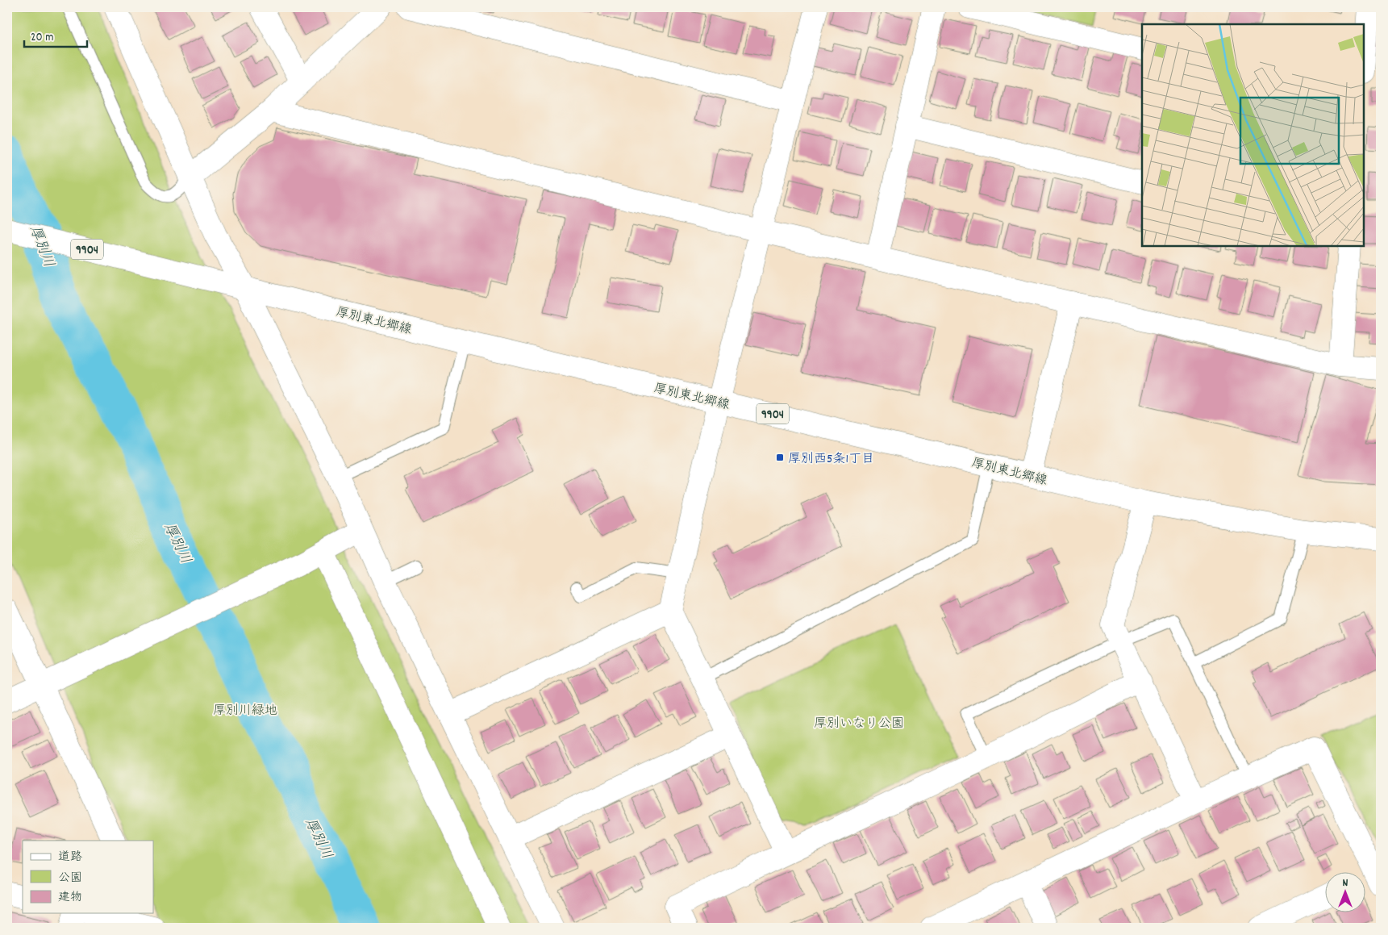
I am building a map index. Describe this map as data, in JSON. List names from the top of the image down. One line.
{"streets":{"street":["9904","厚別東北郷線"]},"water":["厚別川"],"parks":["厚別川緑地","厚別いなり公園"],"places":{"transit":["厚別西5条1丁目"]},"legend":["道路","公園","建物"],"scale_bar":"20 m","north":"top"}
